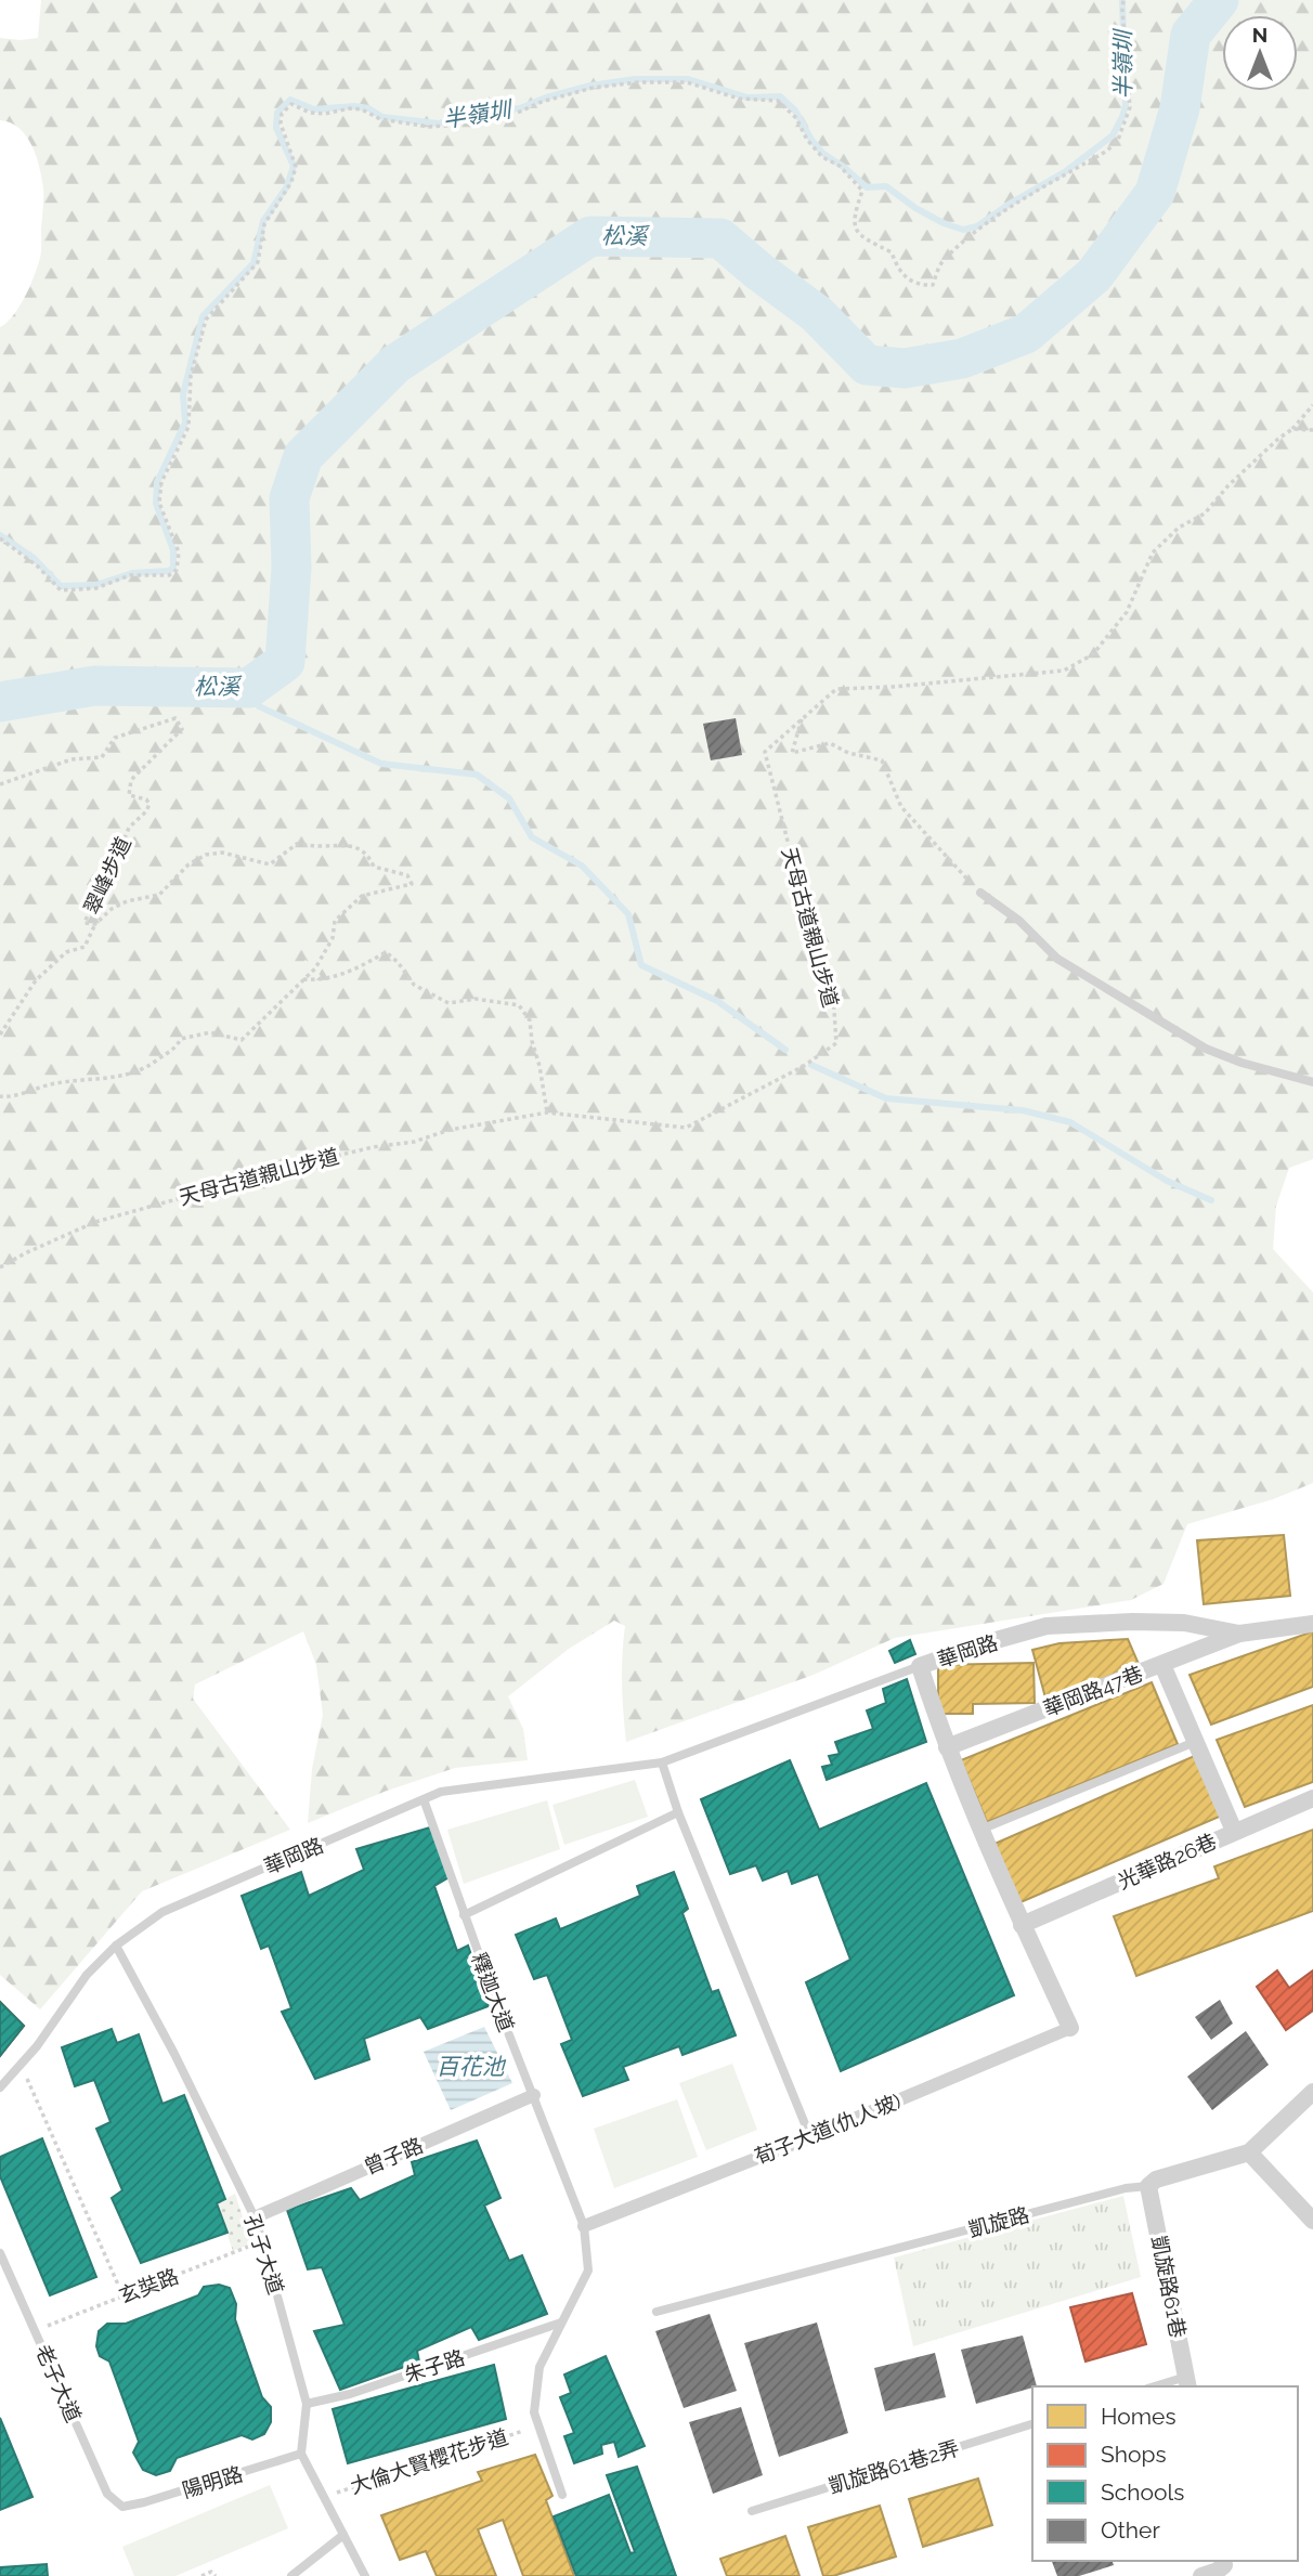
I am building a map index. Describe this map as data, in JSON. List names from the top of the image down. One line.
{"streets":{"street":["華岡路","華岡路47巷","光華路26巷","荀子大道(仇人坡)","曾子路","凱旋路","凱旋路61巷"],"lane":["釋迦大道","孔子大道","朱子路","老子大道","凱旋路61巷2弄","陽明路"],"path":["翠峰步道","天母古道親山步道","玄奘路","大倫大賢櫻花步道"]},"crossings":[["華岡路","華岡路47巷"],["華岡路","光華路26巷"],["華岡路","釋迦大道"],["華岡路","荀子大道(仇人坡)"],["華岡路","孔子大道"],["釋迦大道","荀子大道(仇人坡)"],["釋迦大道","曾子路"],["釋迦大道","朱子路"],["釋迦大道","大倫大賢櫻花步道"],["曾子路","孔子大道"],["凱旋路","凱旋路61巷"],["孔子大道","玄奘路"],["孔子大道","朱子路"],["孔子大道","陽明路"],["玄奘路","老子大道"],["老子大道","陽明路"]],"water":["半嶺圳","松溪","百花池"],"legend":["Homes","Shops","Schools","Other"],"north":"top"}
